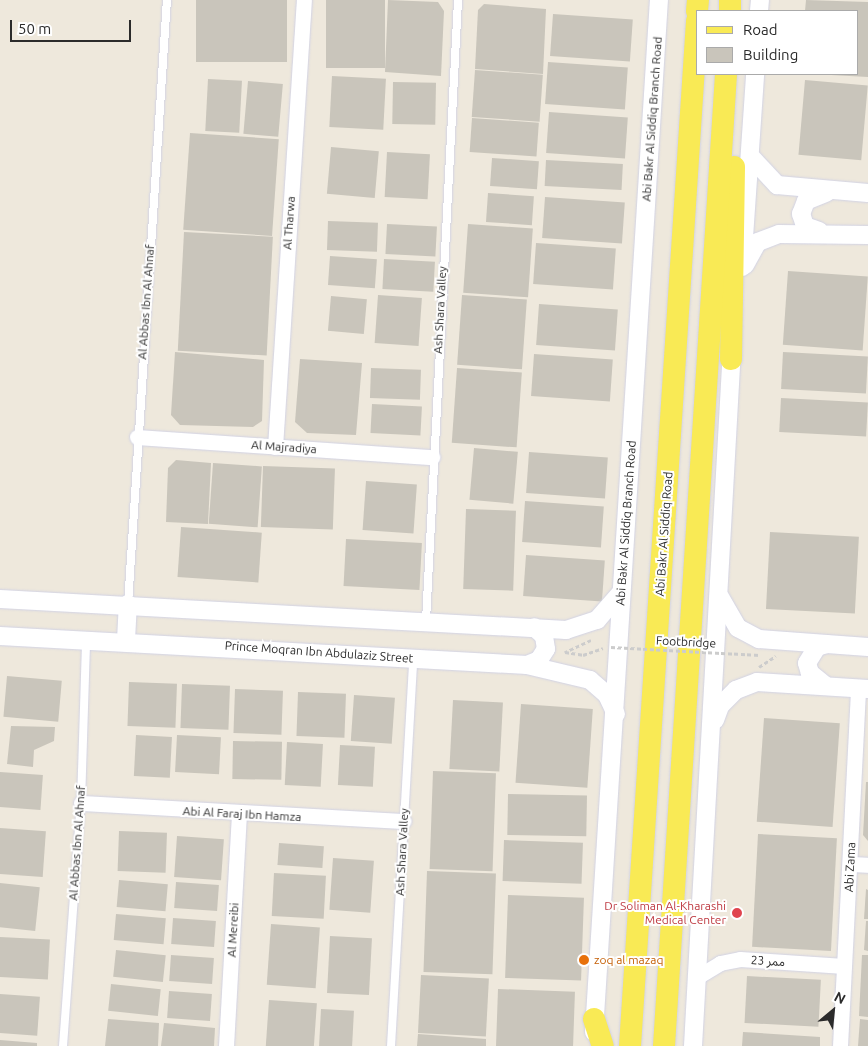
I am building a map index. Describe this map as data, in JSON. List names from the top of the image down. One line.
{"streets":{"main road":["Abi Bakr Al Siddiq Road"],"street":["Abi Bakr Al Siddiq Branch Road","Al Tharwa","Al Majradiya","Prince Moqran Ibn Abdulaziz Street","Abi Al Faraj Ibn Hamza","Abi Zama","Al Mereibi","ممر 23"],"lane":["Al Abbas Ibn Al Ahnaf","Ash Shara Valley"],"path":["Footbridge"]},"crossings":[["Abi Bakr Al Siddiq Branch Road","Prince Moqran Ibn Abdulaziz Street"],["Al Tharwa","Al Majradiya"],["Al Abbas Ibn Al Ahnaf","Al Majradiya"],["Al Abbas Ibn Al Ahnaf","Prince Moqran Ibn Abdulaziz Street"],["Al Abbas Ibn Al Ahnaf","Abi Al Faraj Ibn Hamza"],["Ash Shara Valley","Al Majradiya"],["Ash Shara Valley","Prince Moqran Ibn Abdulaziz Street"],["Ash Shara Valley","Abi Al Faraj Ibn Hamza"],["Abi Al Faraj Ibn Hamza","Al Mereibi"],["Abi Zama","ممر 23"]],"places":["Dr Soliman Al-Kharashi Medical Center","zoq al mazaq"],"legend":["Road","Building"],"scale_bar":"50 m","north":"top right"}
